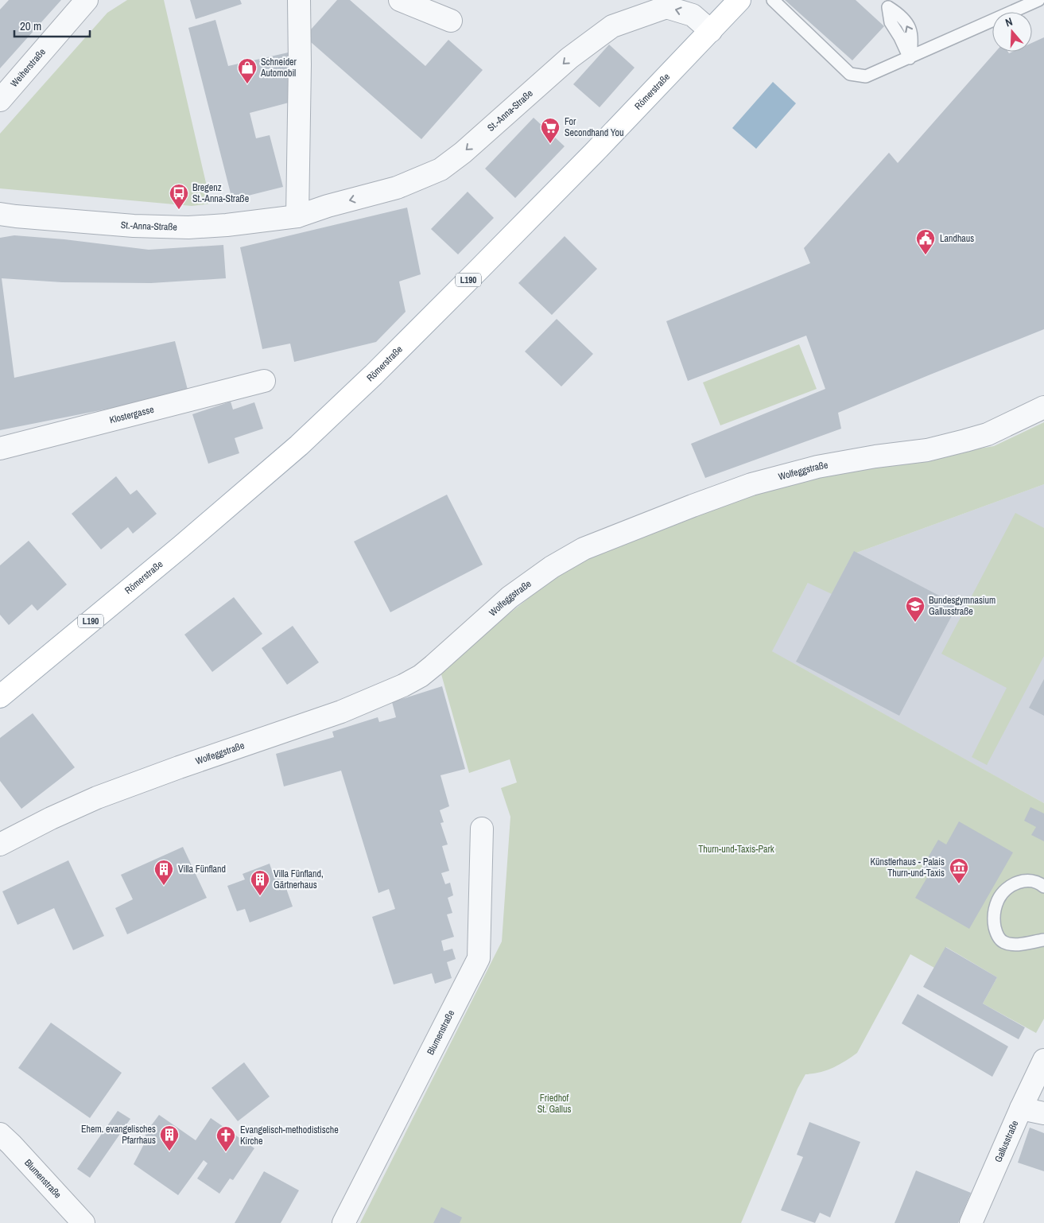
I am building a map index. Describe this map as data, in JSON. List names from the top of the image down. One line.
{"streets":{"main road":["Römerstraße","L190"],"street":["Weiherstraße","St.-Anna-Straße","Klostergasse","Wolfeggstraße","Blumenstraße","Gallusstraße"]},"crossings":[["Römerstraße","St.-Anna-Straße"]],"one_way":["St.-Anna-Straße"],"parks":["Thurn-und-Taxis-Park","Friedhof St. Gallus"],"places":{"shop":["Schneider Automobil"],"supermarket":["For Secondhand You"],"bus stop":["Bregenz St.-Anna-Straße"],"public building":["Landhaus"],"school or university":["Bundesgymnasium Gallusstraße"],"museum":["Künstlerhaus - Palais Thurn-und-Taxis"],"building":["Villa Fünfland","Villa Fünfland, Gärtnerhaus","Ehem. evangelisches Pfarrhaus"],"church":["Evangelisch-methodistische Kirche"]},"scale_bar":"20 m","north":"top"}
